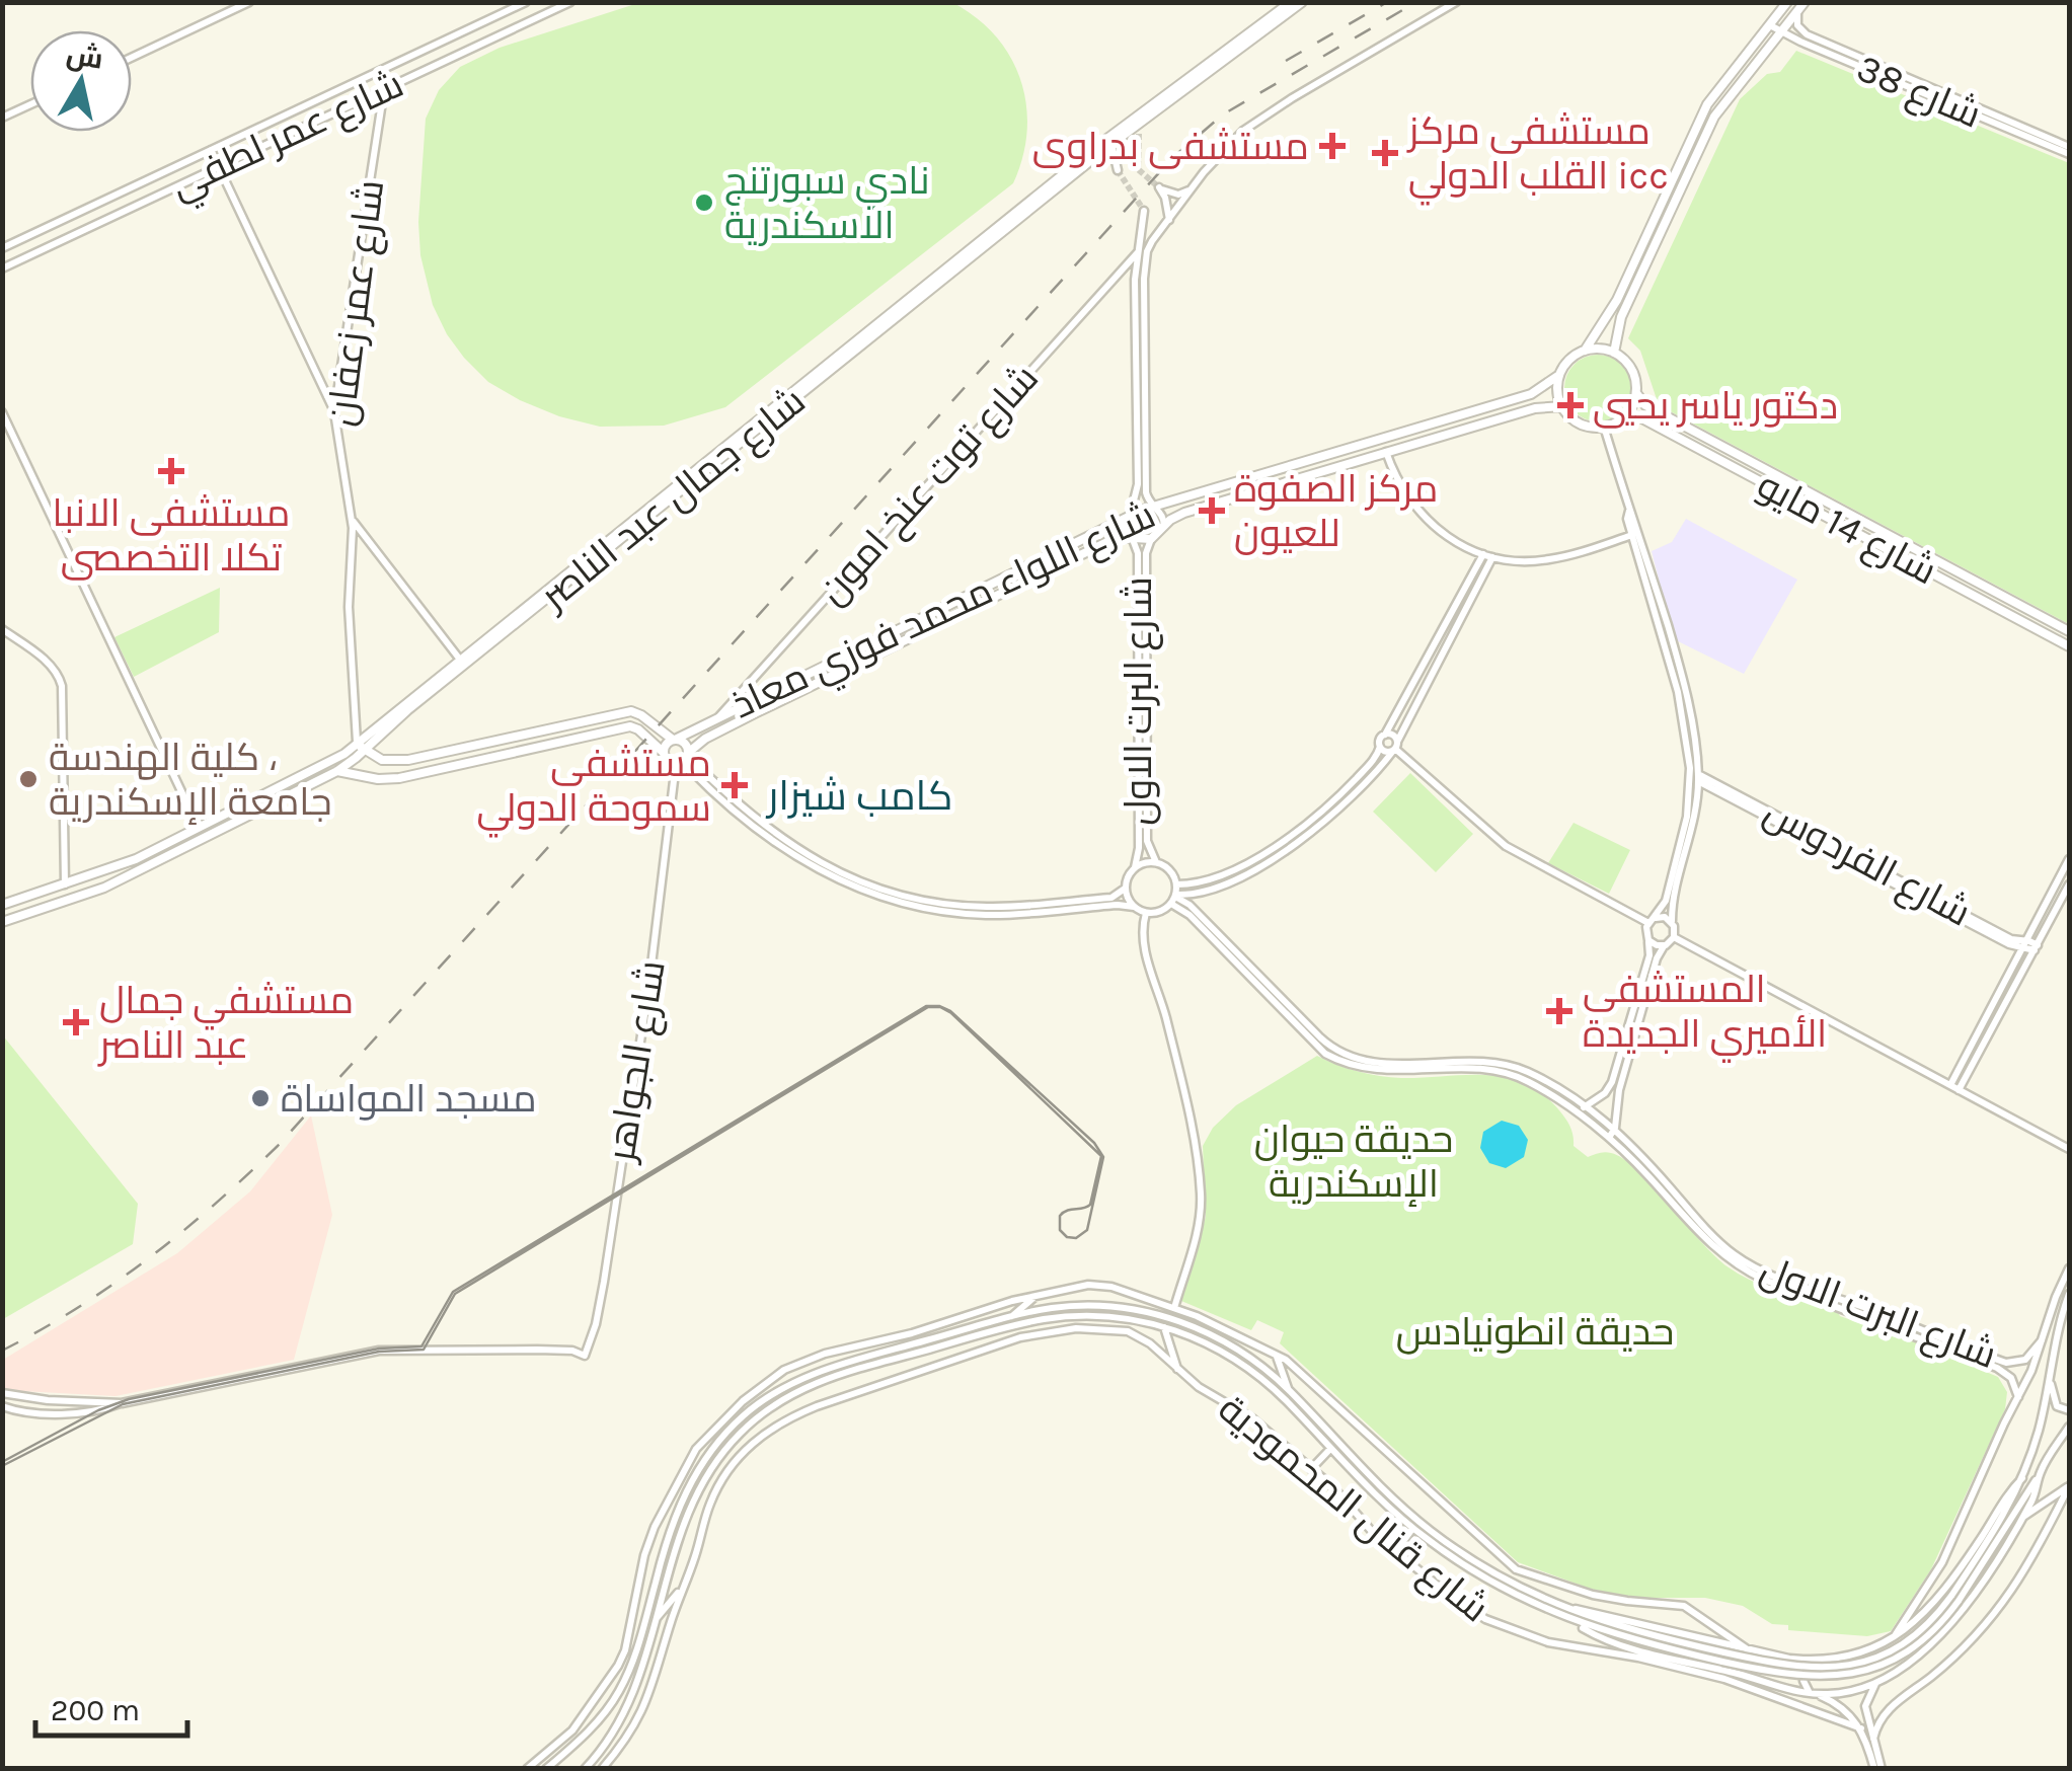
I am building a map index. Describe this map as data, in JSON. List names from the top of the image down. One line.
{"streets":{"main road":["شارع 38","شارع عمر لطفي","شارع عمر زعفان","شارع توت عنخ امون","شارع جمال عبد الناصر","شارع 14 مايو","شارع اللواء محمد فوزي معاذ","شارع البرت الاول","شارع الفردوس","شارع الجواهر","شارع قنال المحمودية"]},"crossings":[["شارع عمر لطفي","شارع عمر زعفان"],["شارع عمر زعفان","شارع جمال عبد الناصر"],["شارع توت عنخ امون","شارع اللواء محمد فوزي معاذ"],["شارع توت عنخ امون","شارع البرت الاول"],["شارع 14 مايو","شارع اللواء محمد فوزي معاذ"],["شارع اللواء محمد فوزي معاذ","شارع البرت الاول"],["شارع اللواء محمد فوزي معاذ","شارع الجواهر"]],"districts":["كامب شيزار"],"parks":["حديقة حيوان الإسكندرية","حديقة انطونيادس"],"places":{"health":["مستشفى بدراوى","مستشفى مركز القلب الدولي icc","دكتور ياسر يحيي","مستشفى الانبا تكلا التخصصى","مركز الصفوة للعيون","مستشفى سموحة الدولي","المستشفى الأميري الجديدة","مستشفي جمال عبد الناصر"],"other":["نادي سبورتنج الاسكندرية","كلية الهندسة ، جامعة الإسكندرية","مسجد المواساة"]},"scale_bar":"200 m","north":"top"}
